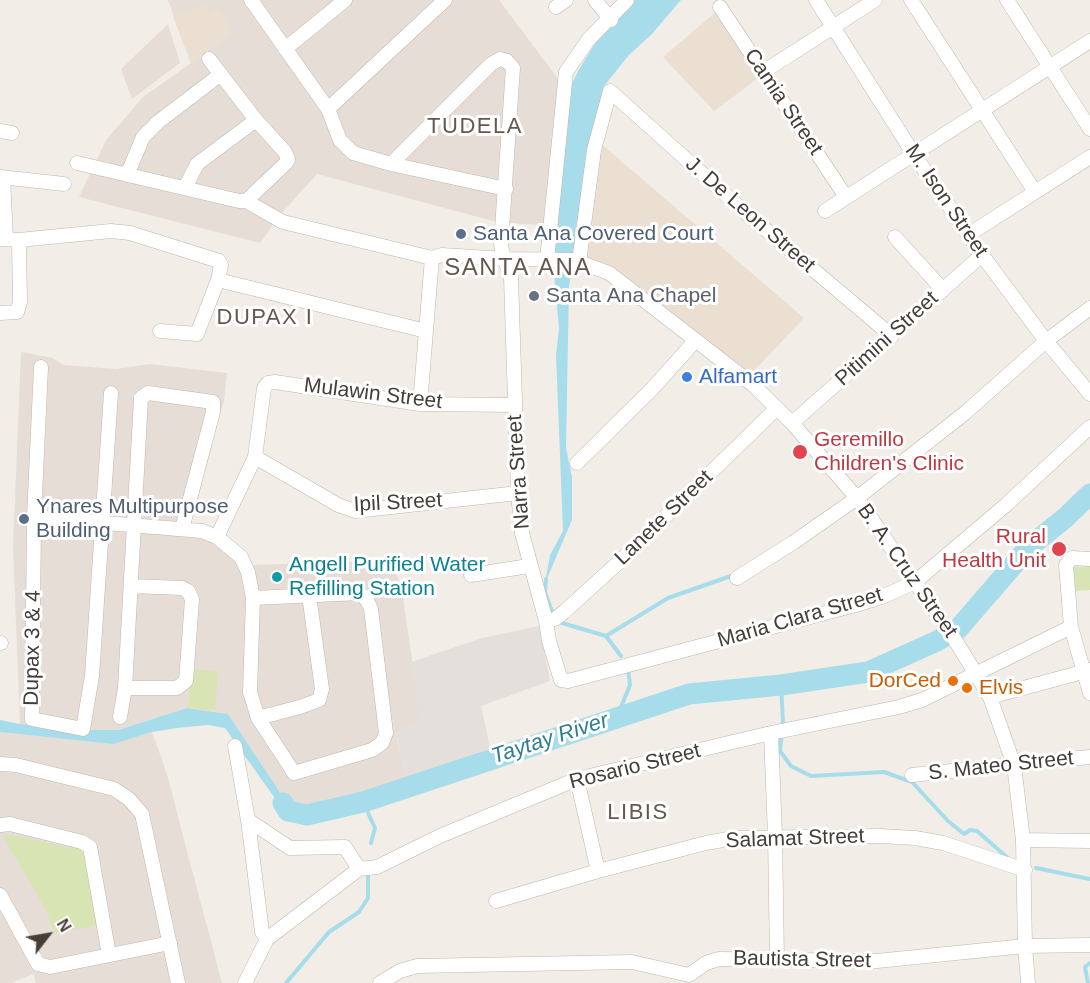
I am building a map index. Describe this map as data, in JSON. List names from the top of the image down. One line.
{"streets":{"street":["Camia Street","M. Ison Street","J. De Leon Street","Pitimini Street","Mulawin Street","Narra Street","Ipil Street","Lanete Street","B. A. Cruz Street","Maria Clara Street","Dupax 3 & 4","S. Mateo Street","Rosario Street","Salamat Street","Bautista Street"]},"crossings":[["M. Ison Street","Pitimini Street"],["J. De Leon Street","Pitimini Street"],["J. De Leon Street","B. A. Cruz Street"],["Pitimini Street","B. A. Cruz Street"],["Mulawin Street","Narra Street"],["Mulawin Street","Ipil Street"],["Narra Street","Ipil Street"],["Narra Street","Lanete Street"],["Narra Street","B. A. Cruz Street"],["Narra Street","Maria Clara Street"],["Lanete Street","B. A. Cruz Street"],["B. A. Cruz Street","Maria Clara Street"],["B. A. Cruz Street","S. Mateo Street"],["B. A. Cruz Street","Rosario Street"],["B. A. Cruz Street","Salamat Street"],["B. A. Cruz Street","Bautista Street"]],"districts":["TUDELA","SANTA ANA","DUPAX I","LIBIS"],"water":["Taytay River"],"places":["Santa Ana Covered Court","Santa Ana Chapel","Alfamart","Geremillo Children's Clinic","Ynares Multipurpose Building","Rural Health Unit","Angell Purified Water Refilling Station","DorCed","Elvis"],"north":"top right"}
